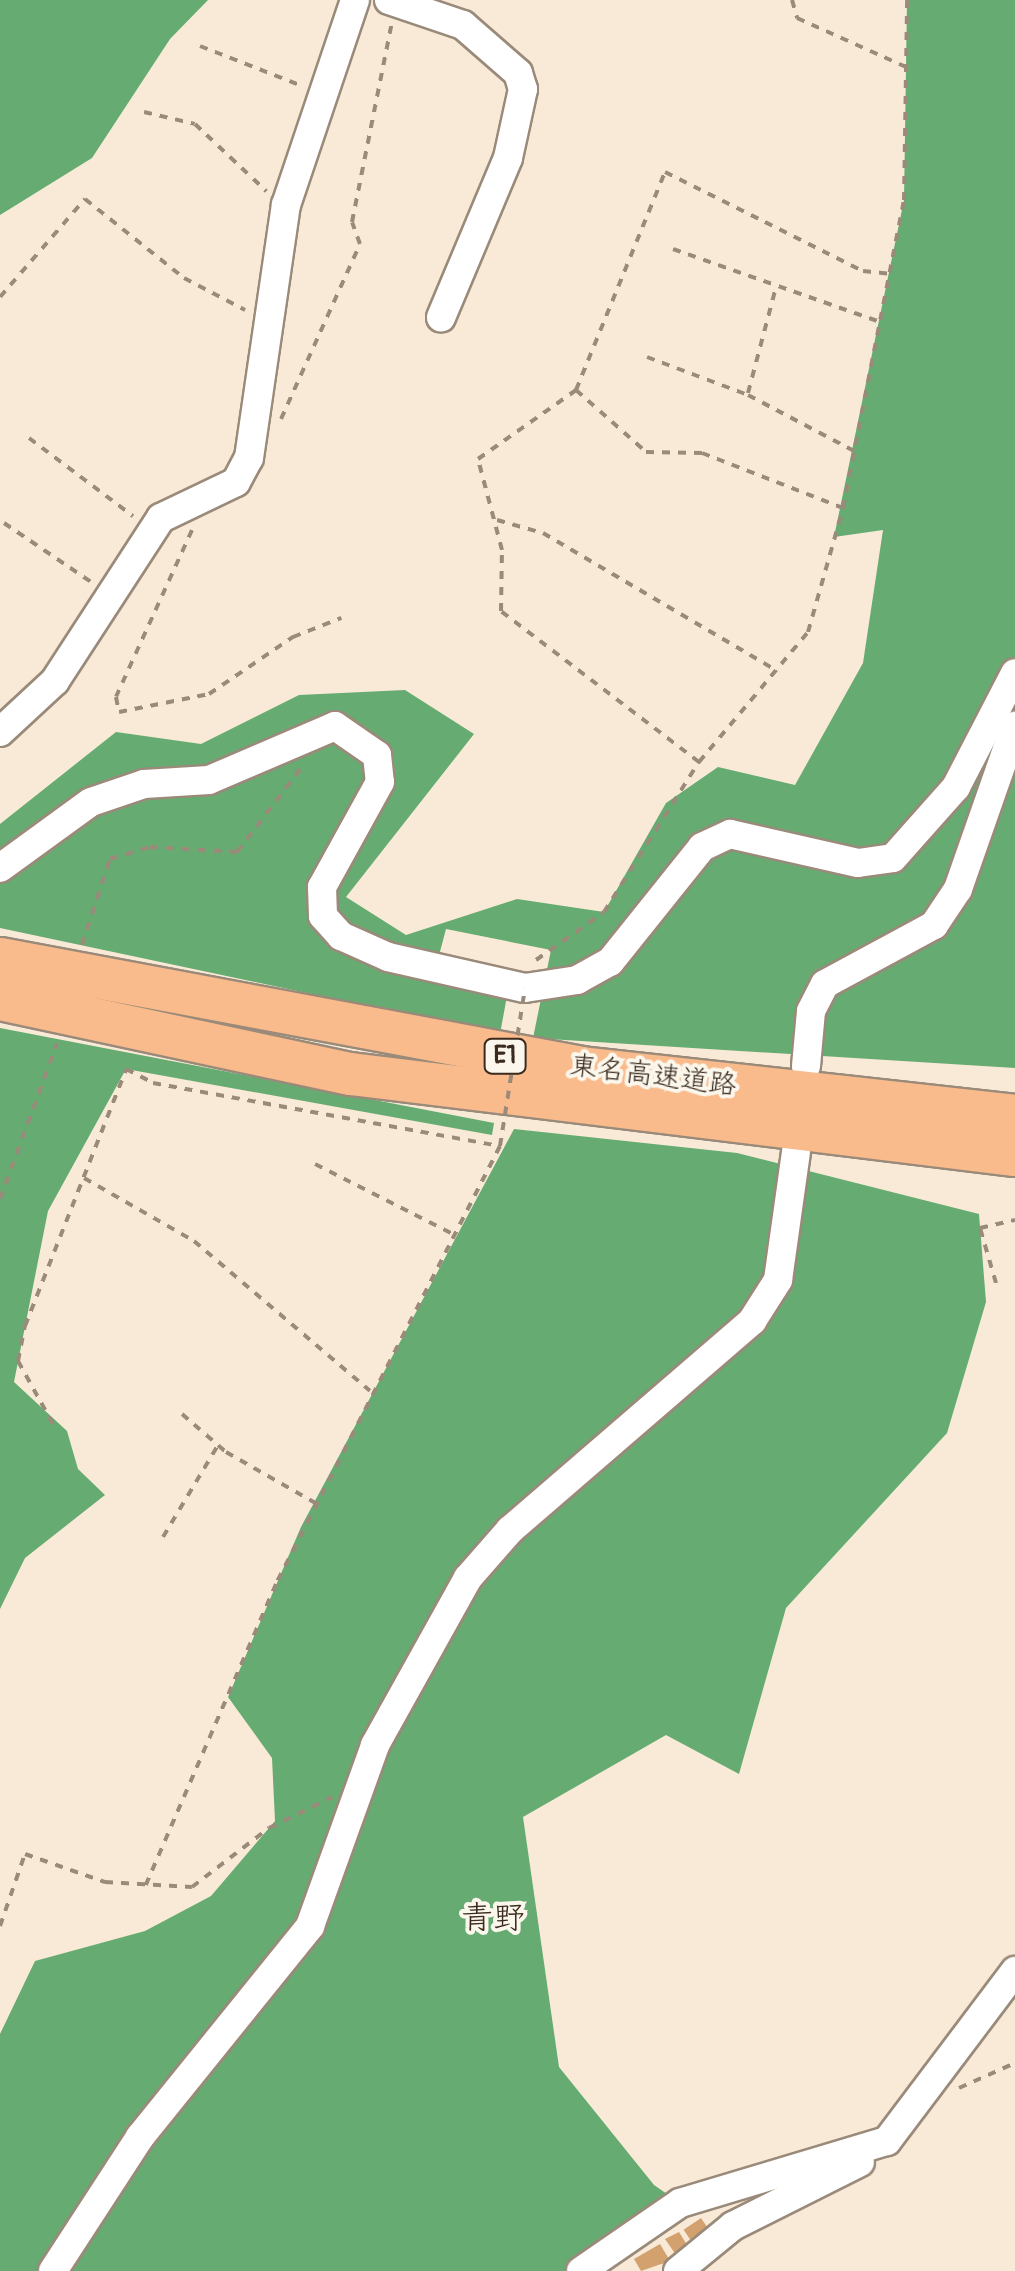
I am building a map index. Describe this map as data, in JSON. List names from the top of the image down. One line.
{"streets":{"highway":["E1","東名高速道路"]},"districts":["青野"]}
